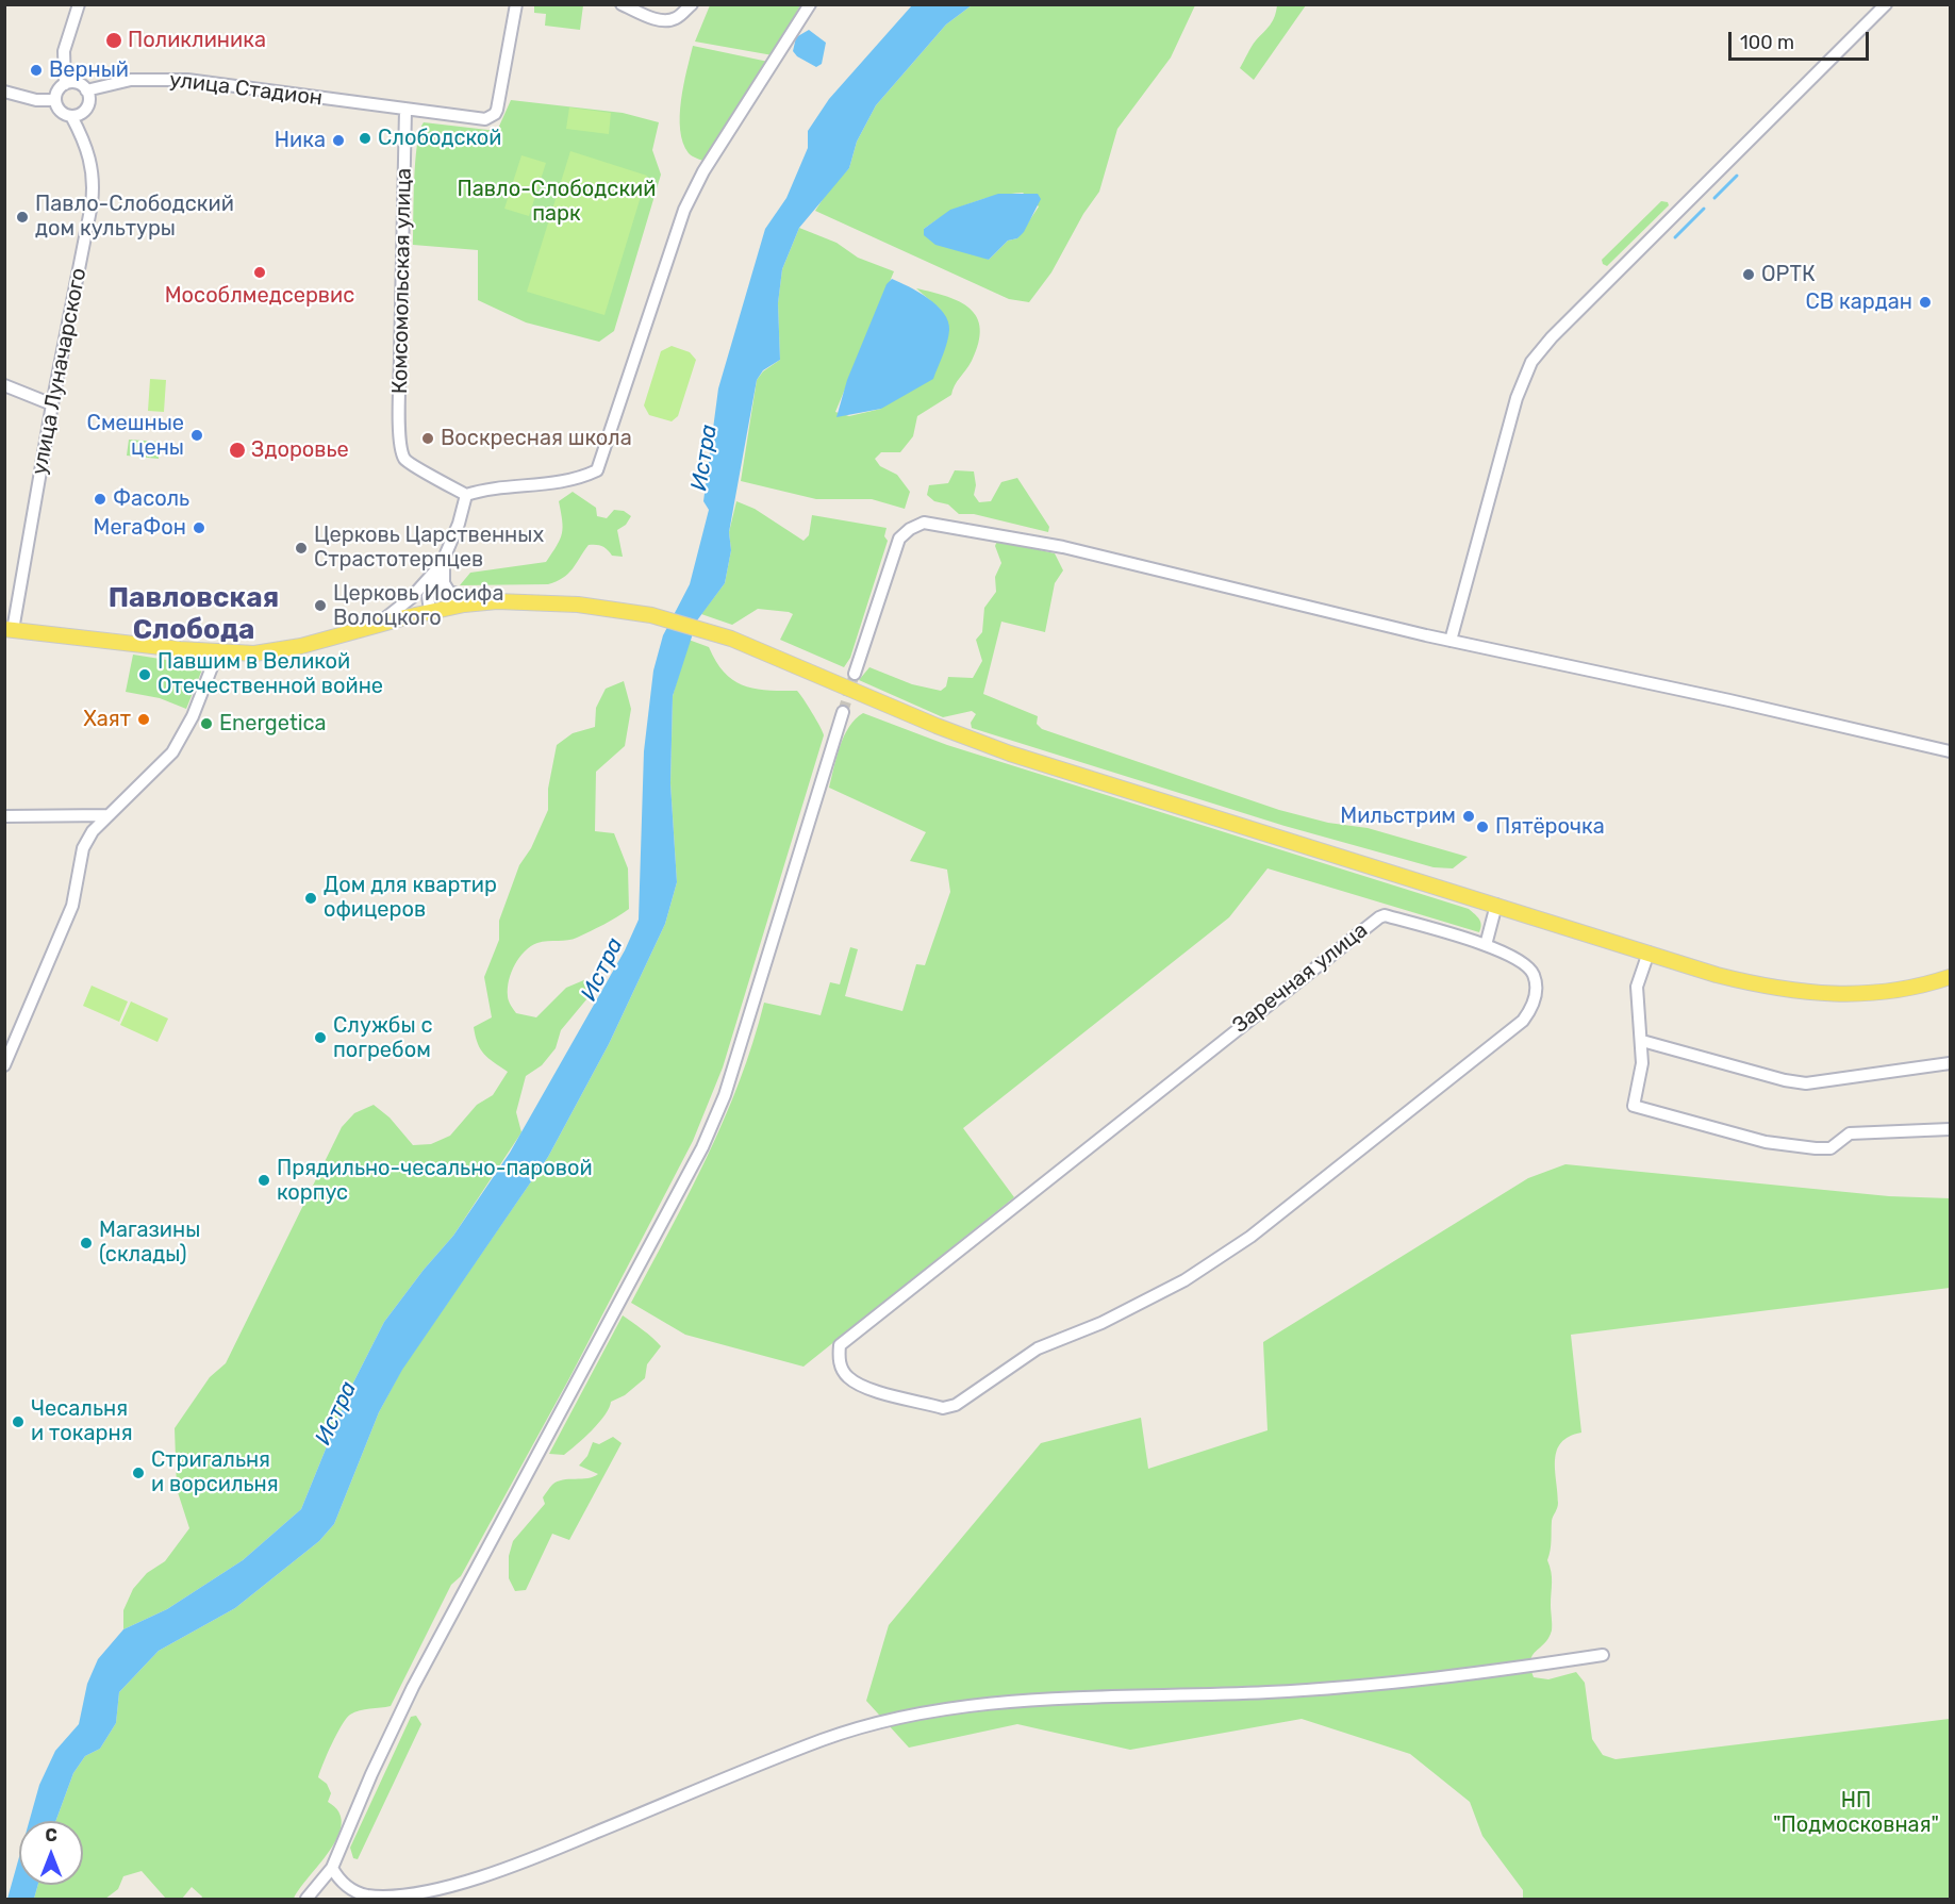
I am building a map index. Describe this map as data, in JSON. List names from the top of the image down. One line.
{"streets":{"street":["улица Стадион","Комсомольская улица","улица Луначарского","Заречная улица"]},"crossings":[["улица Стадион","Комсомольская улица"],["улица Стадион","улица Луначарского"]],"districts":["Павловская Слобода"],"water":["Истра"],"parks":["Павло-Слободский парк","НП \"Подмосковная\""],"places":["Поликлиника","Верный","Слободской","Ника","Павло-Слободский дом культуры","Мособлмедсервис","ОРТК","СВ кардан","Смешные цены","Воскресная школа","Здоровье","Фасоль","МегаФон","Церковь Царственных Страстотерпцев","Церковь Иосифа Волоцкого","Павшим в Великой Отечественной войне","Хаят","Energetica","Мильстрим","Пятёрочка","Дом для квартир офицеров","Службы с погребом","Прядильно-чесально-паровой корпус","Магазины (склады)","Чесальня и токарня","Стригальня и ворсильня"],"scale_bar":"100 m","north":"top"}
